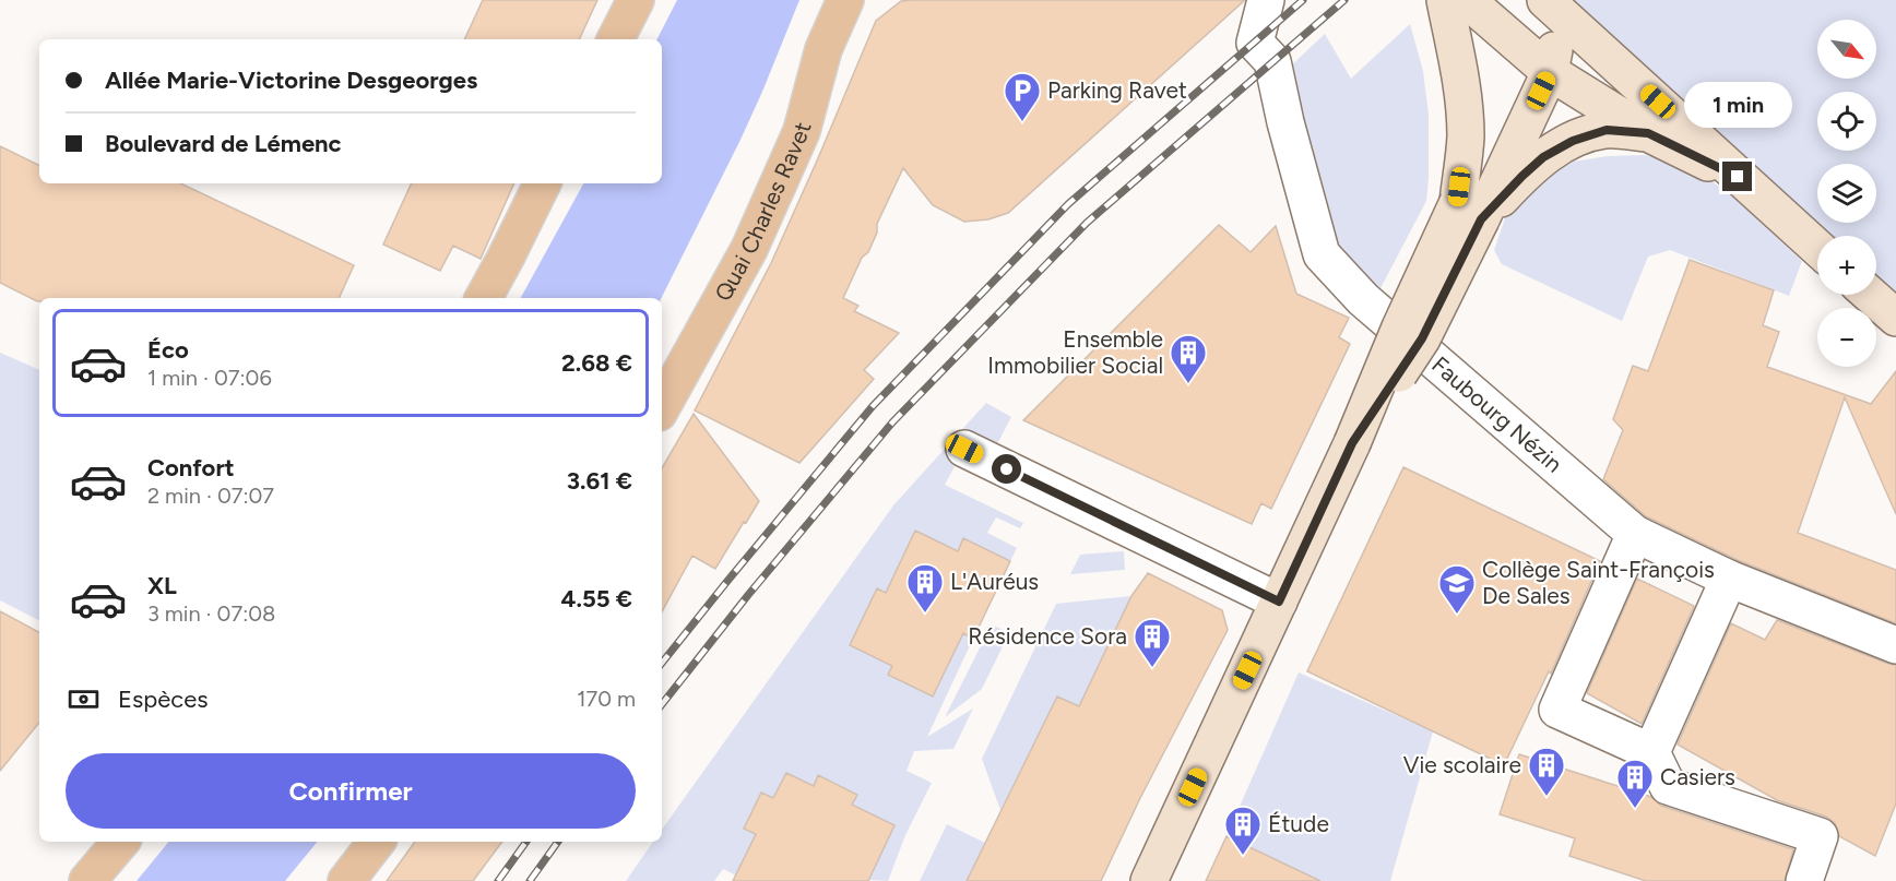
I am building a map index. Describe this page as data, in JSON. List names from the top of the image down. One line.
{"streets":{"main road":["Quai Charles Ravet"],"street":["Faubourg Nézin"]},"places":{"parking":["Parking Ravet"],"building":["Ensemble Immobilier Social","L'Auréus","Résidence Sora","Vie scolaire","Casiers","Étude"],"school or university":["Collège Saint-François De Sales"]},"north":"bottom right","page":{"map_buttons":["+","−"],"banner":["Allée Marie-Victorine Desgeorges","Boulevard de Lémenc"],"bubble":"1 min","list":[{"name":"Éco","note":"1 min · 07:06","value":"2.68 €"},{"name":"Confort","note":"2 min · 07:07","value":"3.61 €"},{"name":"XL","note":"3 min · 07:08","value":"4.55 €"}],"pay":["Espèces","170 m"],"buttons":"Confirmer"}}
